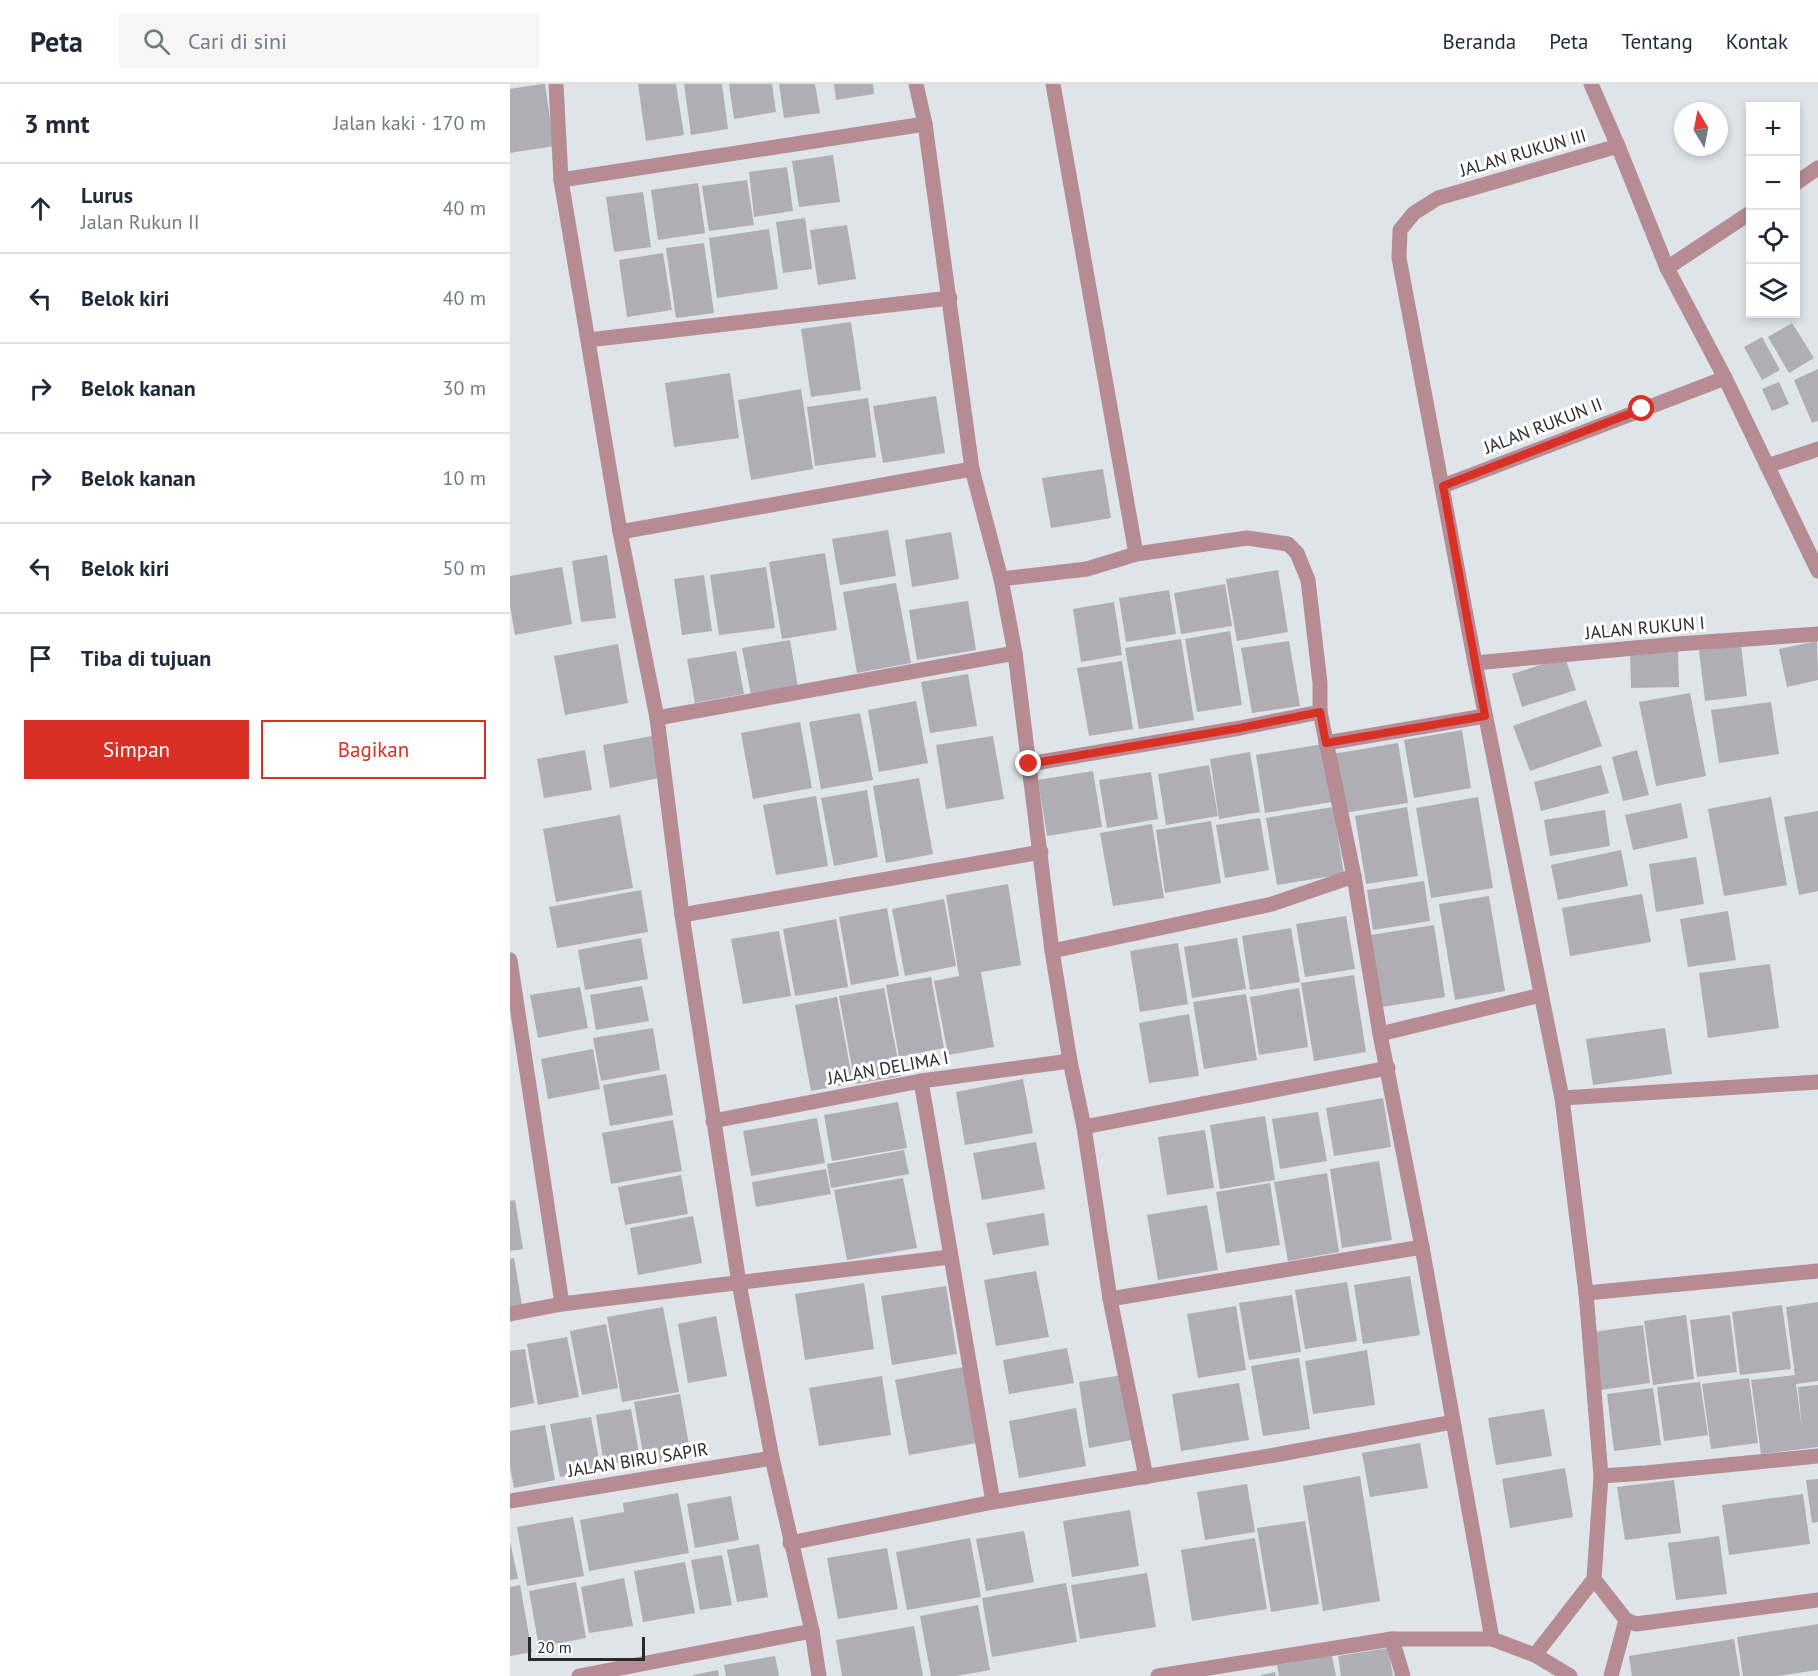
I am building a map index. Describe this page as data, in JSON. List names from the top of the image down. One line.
{"streets":{"street":["JALAN RUKUN III","JALAN RUKUN II","JALAN RUKUN I","JALAN DELIMA I","JALAN BIRU SAPIR"]},"crossings":[["JALAN RUKUN III","JALAN RUKUN II"],["JALAN RUKUN III","JALAN RUKUN I"]],"scale_bar":"20 m","north":"top","page":{"header":"Peta","search":"Cari di sini","nav":["Beranda","Peta","Tentang","Kontak"],"heading":["3 mnt","Jalan kaki · 170 m"],"map_buttons":["+","−"],"list":[["Lurus","Jalan Rukun II","40 m"],["Belok kiri","40 m"],["Belok kanan","30 m"],["Belok kanan","10 m"],["Belok kiri","50 m"],"Tiba di tujuan"],"buttons":["Simpan","Bagikan"],"scale":"20 m"}}
